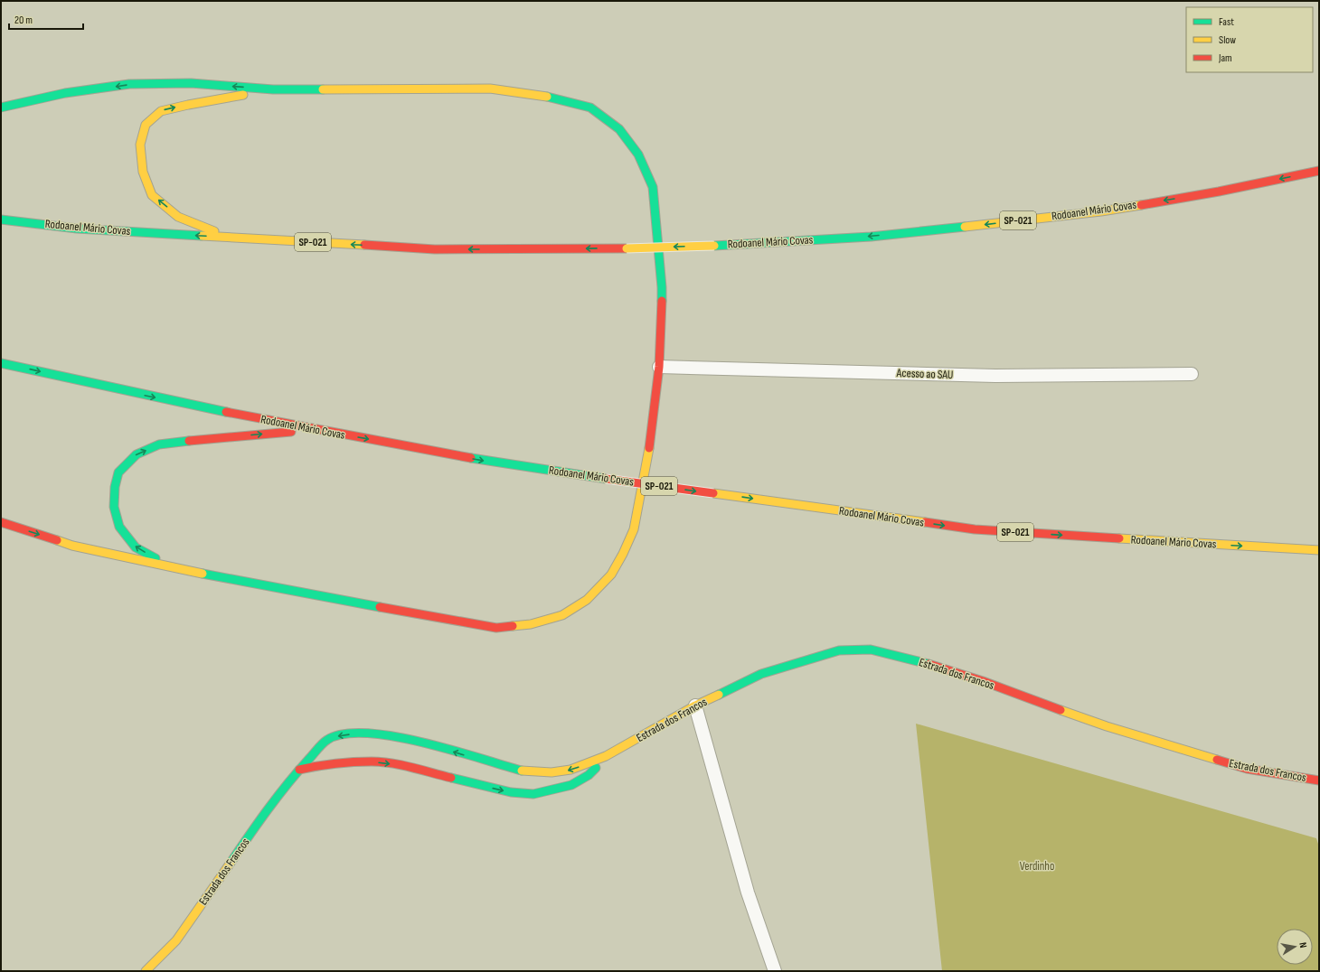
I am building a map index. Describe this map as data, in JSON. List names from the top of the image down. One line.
{"streets":{"main road":["Rodoanel Mário Covas","SP-021","Estrada dos Francos"],"lane":["Acesso ao SAU"]},"parks":["Verdinho"],"legend":["Fast","Slow","Jam"],"scale_bar":"20 m","north":"right"}
